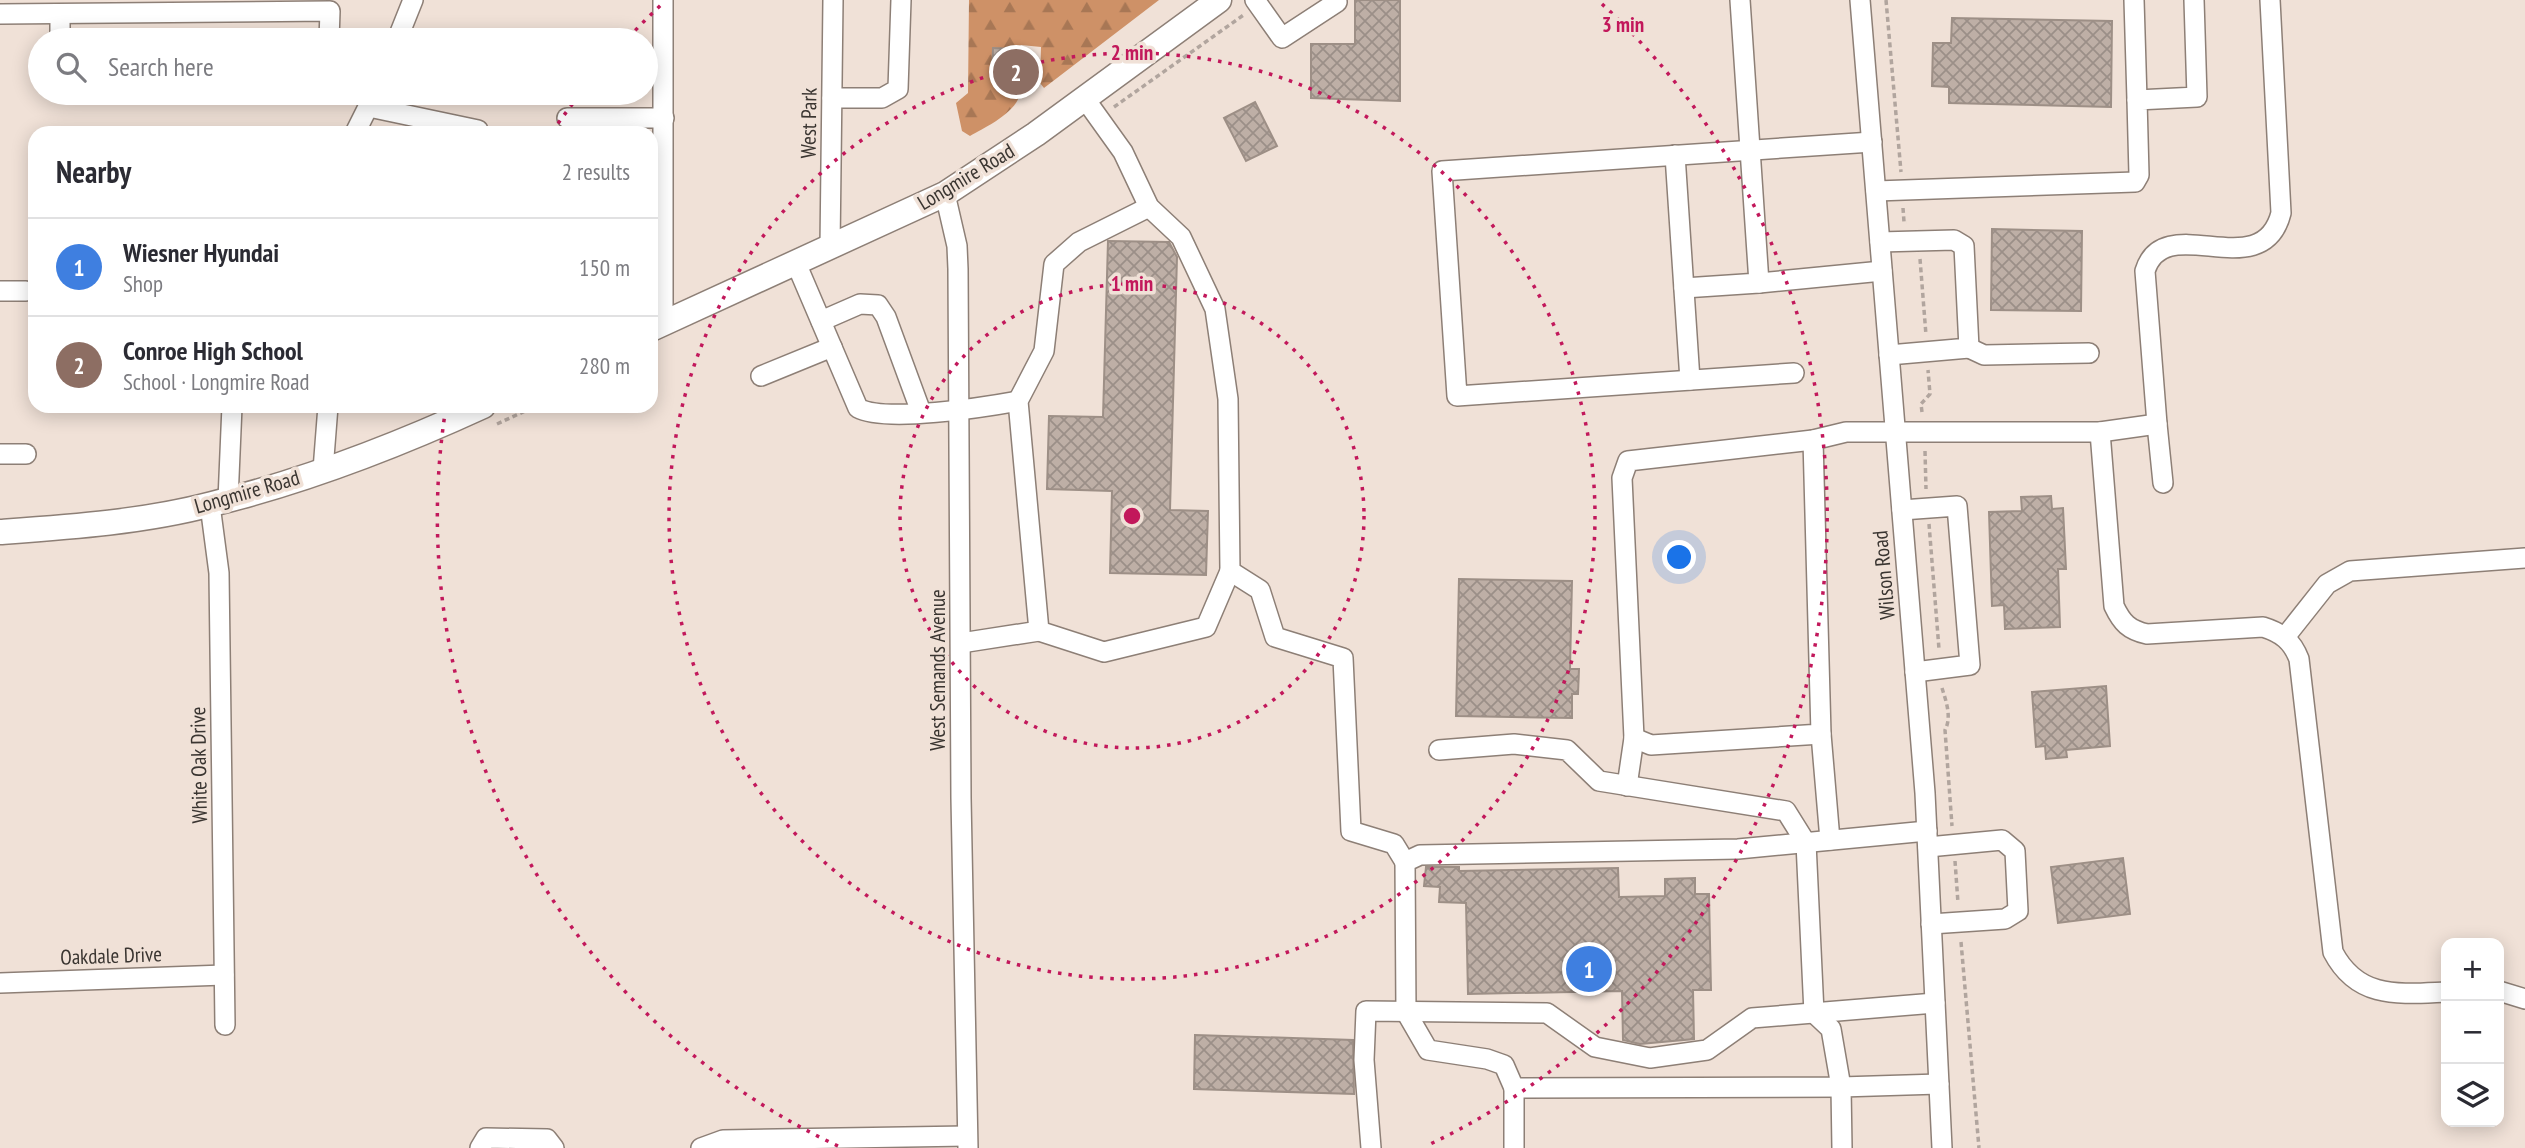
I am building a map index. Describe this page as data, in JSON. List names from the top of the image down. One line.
{"streets":{"main road":["Longmire Road"],"street":["West Park","Wilson Road","West Semands Avenue","White Oak Drive","Oakdale Drive"]},"crossings":[["West Park","Longmire Road"],["Longmire Road","West Semands Avenue"],["Longmire Road","White Oak Drive"],["White Oak Drive","Oakdale Drive"]],"page":{"search":"Search here","pins":["2","1"],"heading":["Nearby","2 results"],"list":[{"mark":"1","name":"Wiesner Hyundai","note":"Shop","value":"150 m"},{"mark":"2","name":"Conroe High School","note":"School · Longmire Road","value":"280 m"}],"map_buttons":["+","−"]},"rings":["3 min","2 min","1 min"]}
